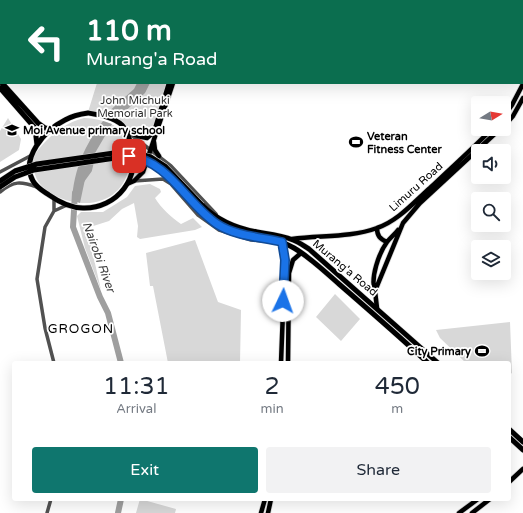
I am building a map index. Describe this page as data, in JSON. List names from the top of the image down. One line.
{"streets":{"highway":["Murang'a Road"],"main road":["Limuru Road"]},"crossings":[["Limuru Road","Murang'a Road"]],"districts":["GROGON"],"water":["Nairobi River"],"parks":["John Michuki Memorial Park"],"places":{"school or university":["Moi Avenue primary school"],"sports":["Veteran Fitness Center","City Primary"]},"north":"right","page":{"turn":["110 m","Murang'a Road"],"eta":["11:31","Arrival","2","min","450","m"],"buttons":["Exit","Share"]}}
